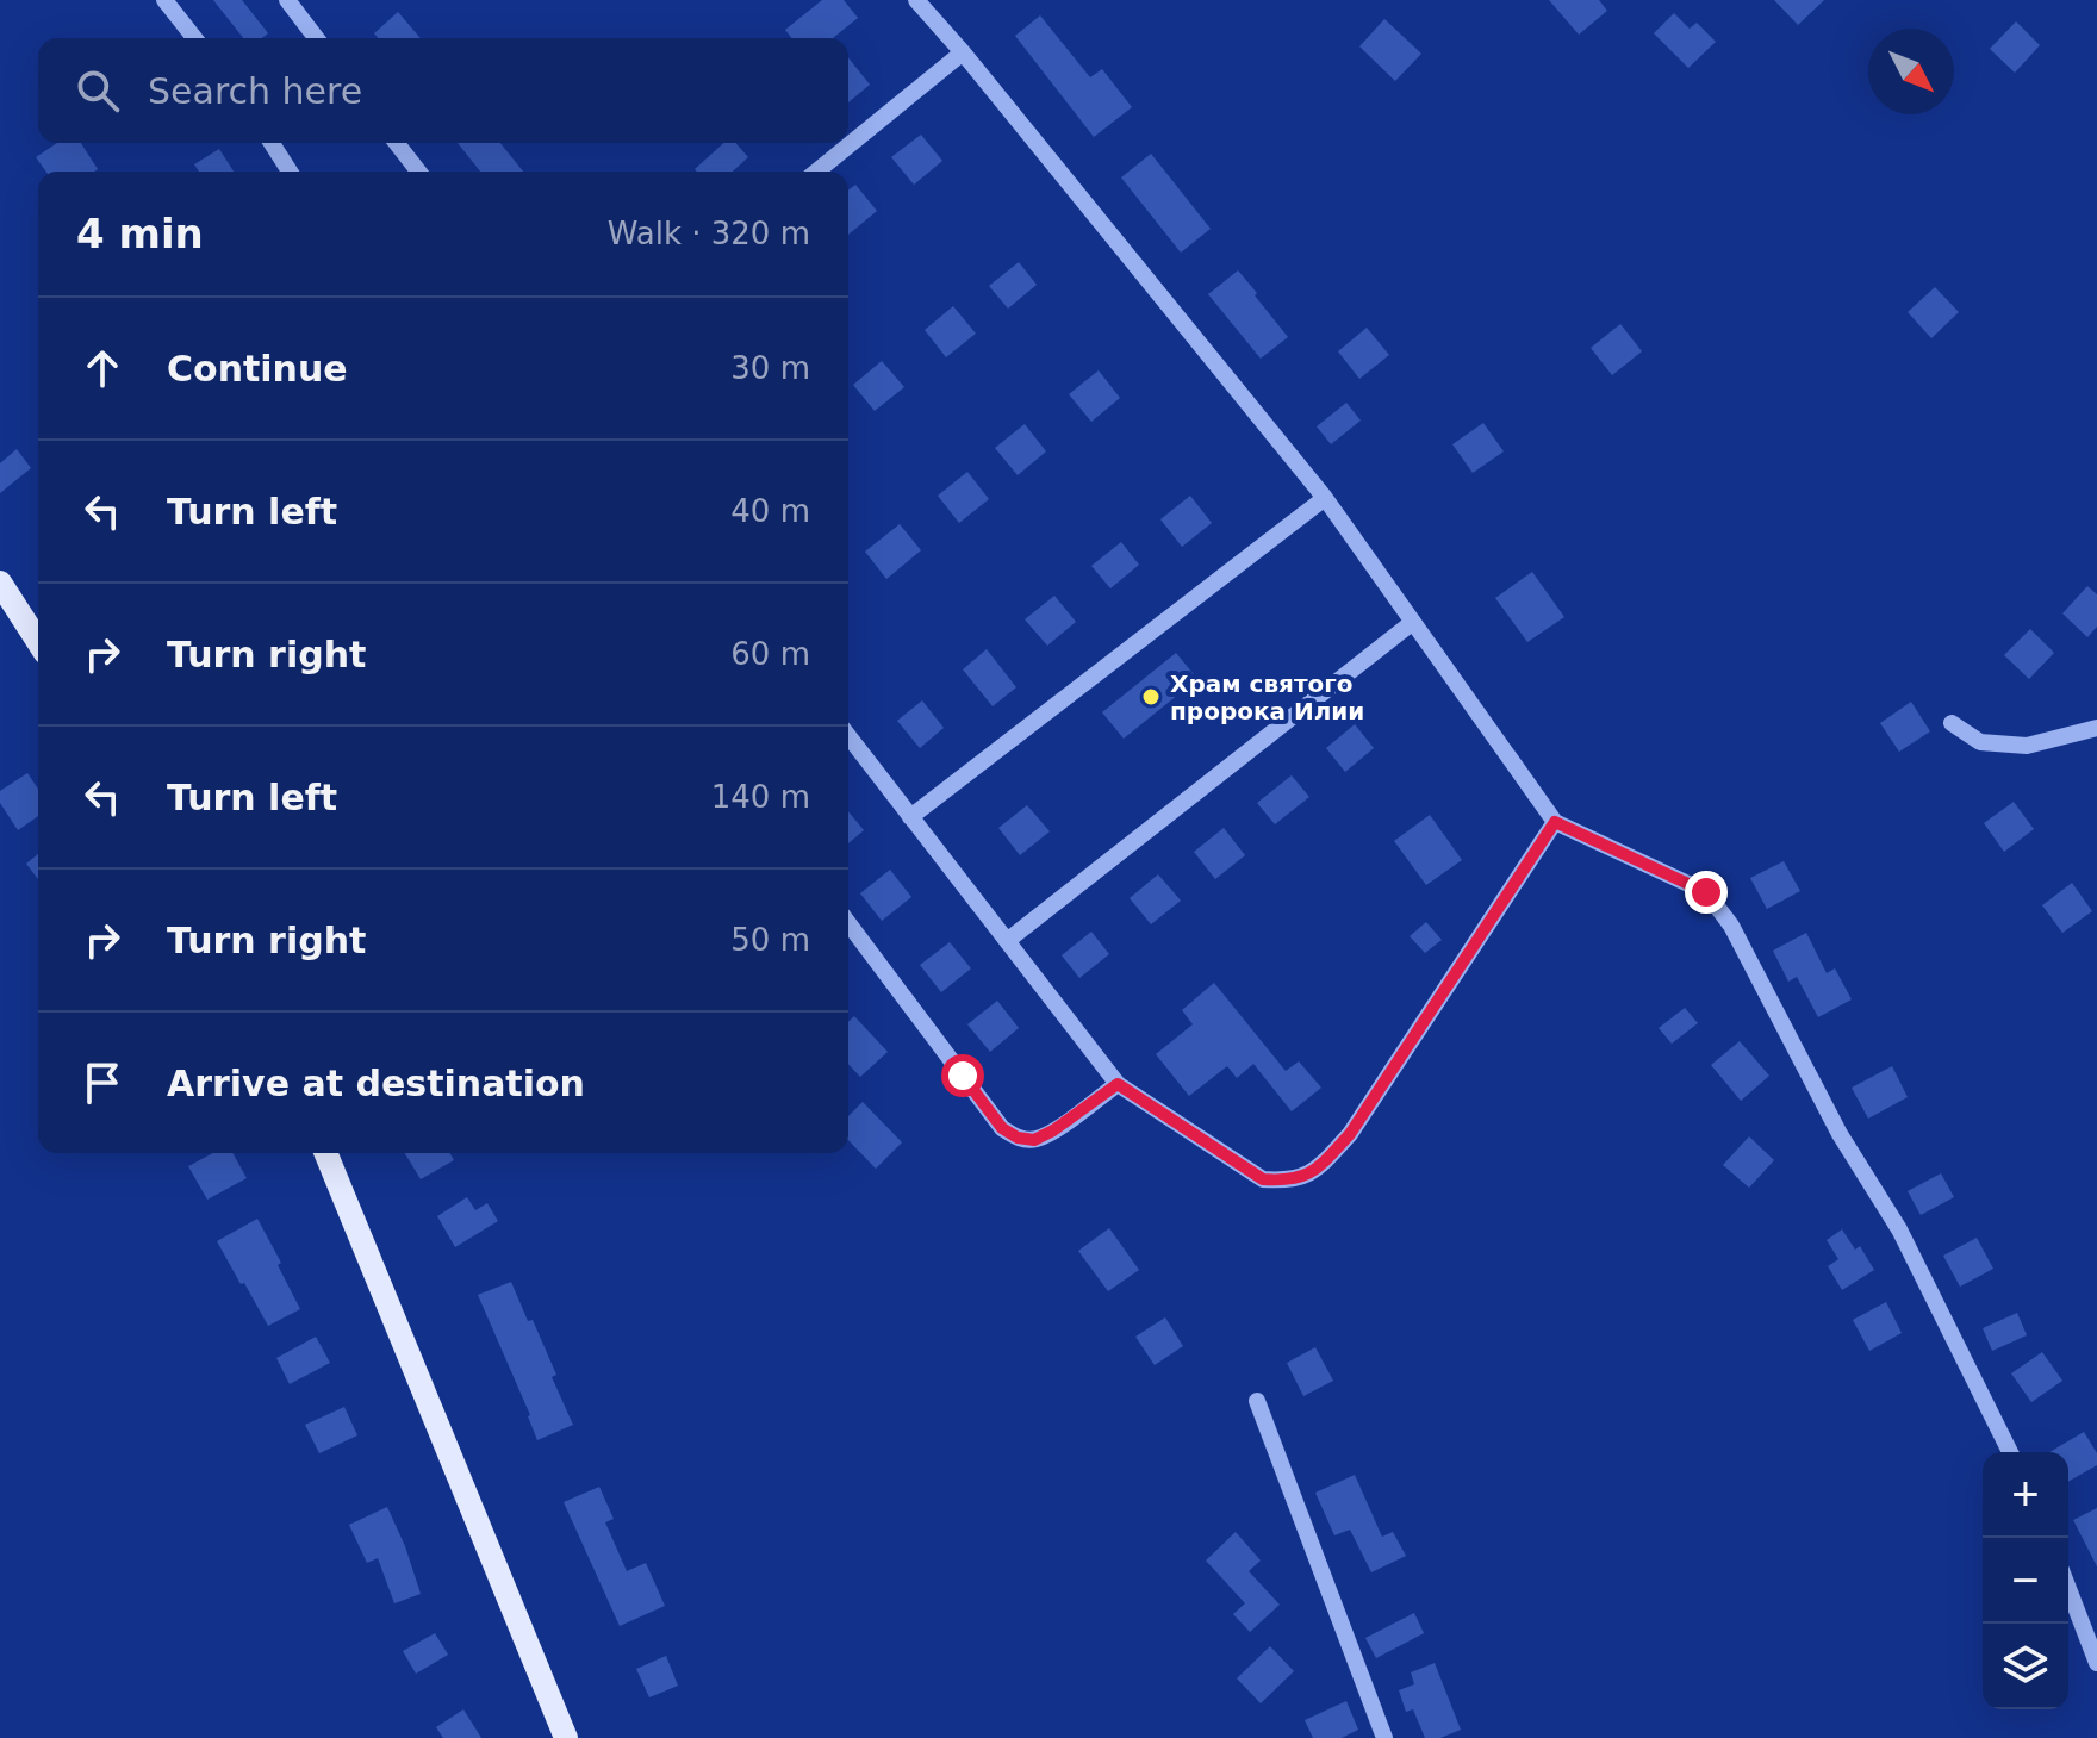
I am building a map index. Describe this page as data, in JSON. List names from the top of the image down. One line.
{"places":["Храм святого пророка Илии"],"north":"bottom right","page":{"search":"Search here","heading":["4 min","Walk · 320 m"],"list":[["Continue","30 m"],["Turn left","40 m"],["Turn right","60 m"],["Turn left","140 m"],["Turn right","50 m"],"Arrive at destination"],"map_buttons":["+","−"]}}
